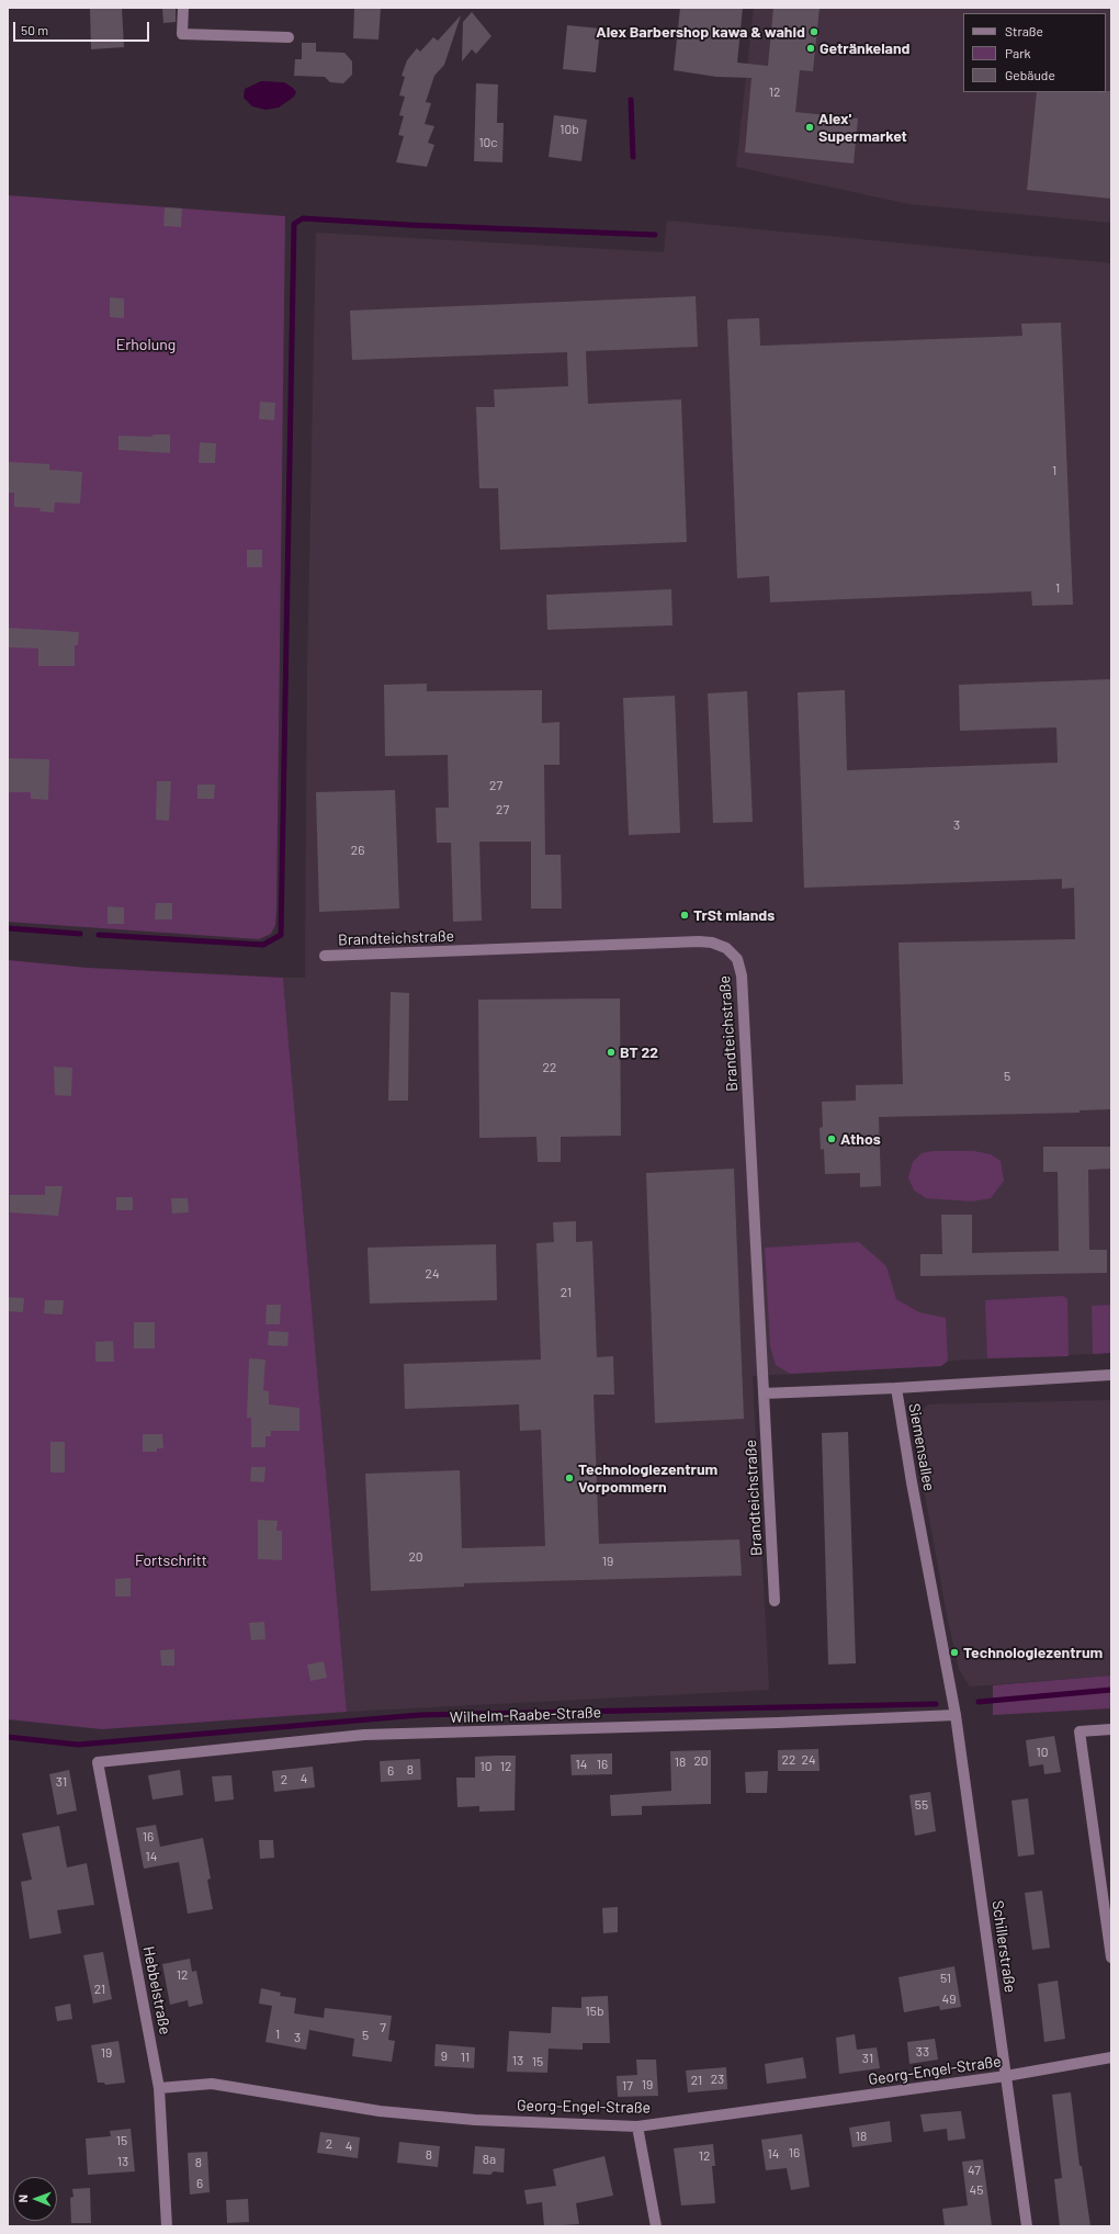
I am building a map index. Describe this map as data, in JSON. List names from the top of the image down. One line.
{"streets":{"street":["Brandteichstraße","Siemensallee","Wilhelm-Raabe-Straße","Schillerstraße","Hebbelstraße","Georg-Engel-Straße"]},"crossings":[["Siemensallee","Schillerstraße"],["Wilhelm-Raabe-Straße","Schillerstraße"],["Wilhelm-Raabe-Straße","Hebbelstraße"],["Schillerstraße","Georg-Engel-Straße"],["Hebbelstraße","Georg-Engel-Straße"]],"parks":["Erholung","Fortschritt"],"places":["Alex Barbershop kawa & wahid","Getränkeland","Alex' Supermarket","TrSt mlands","BT 22","Athos","Technologiezentrum Vorpommern","Technologiezentrum"],"house_numbers":["12","10b","10c","1","1","27","27","3","26","22","5","24","21","20","19","10","22","24","20","18","14","16","10","12","8","6","4","2","31","55","16","14","12","51","21","49","15b","7","1","5","3","33","19","9","11","31","13","15","23","21","19","17","18","15","2","4","16","14","8","12","8a","13","8","47","6","45"],"legend":["Straße","Park","Gebäude"],"scale_bar":"50 m","north":"left"}
